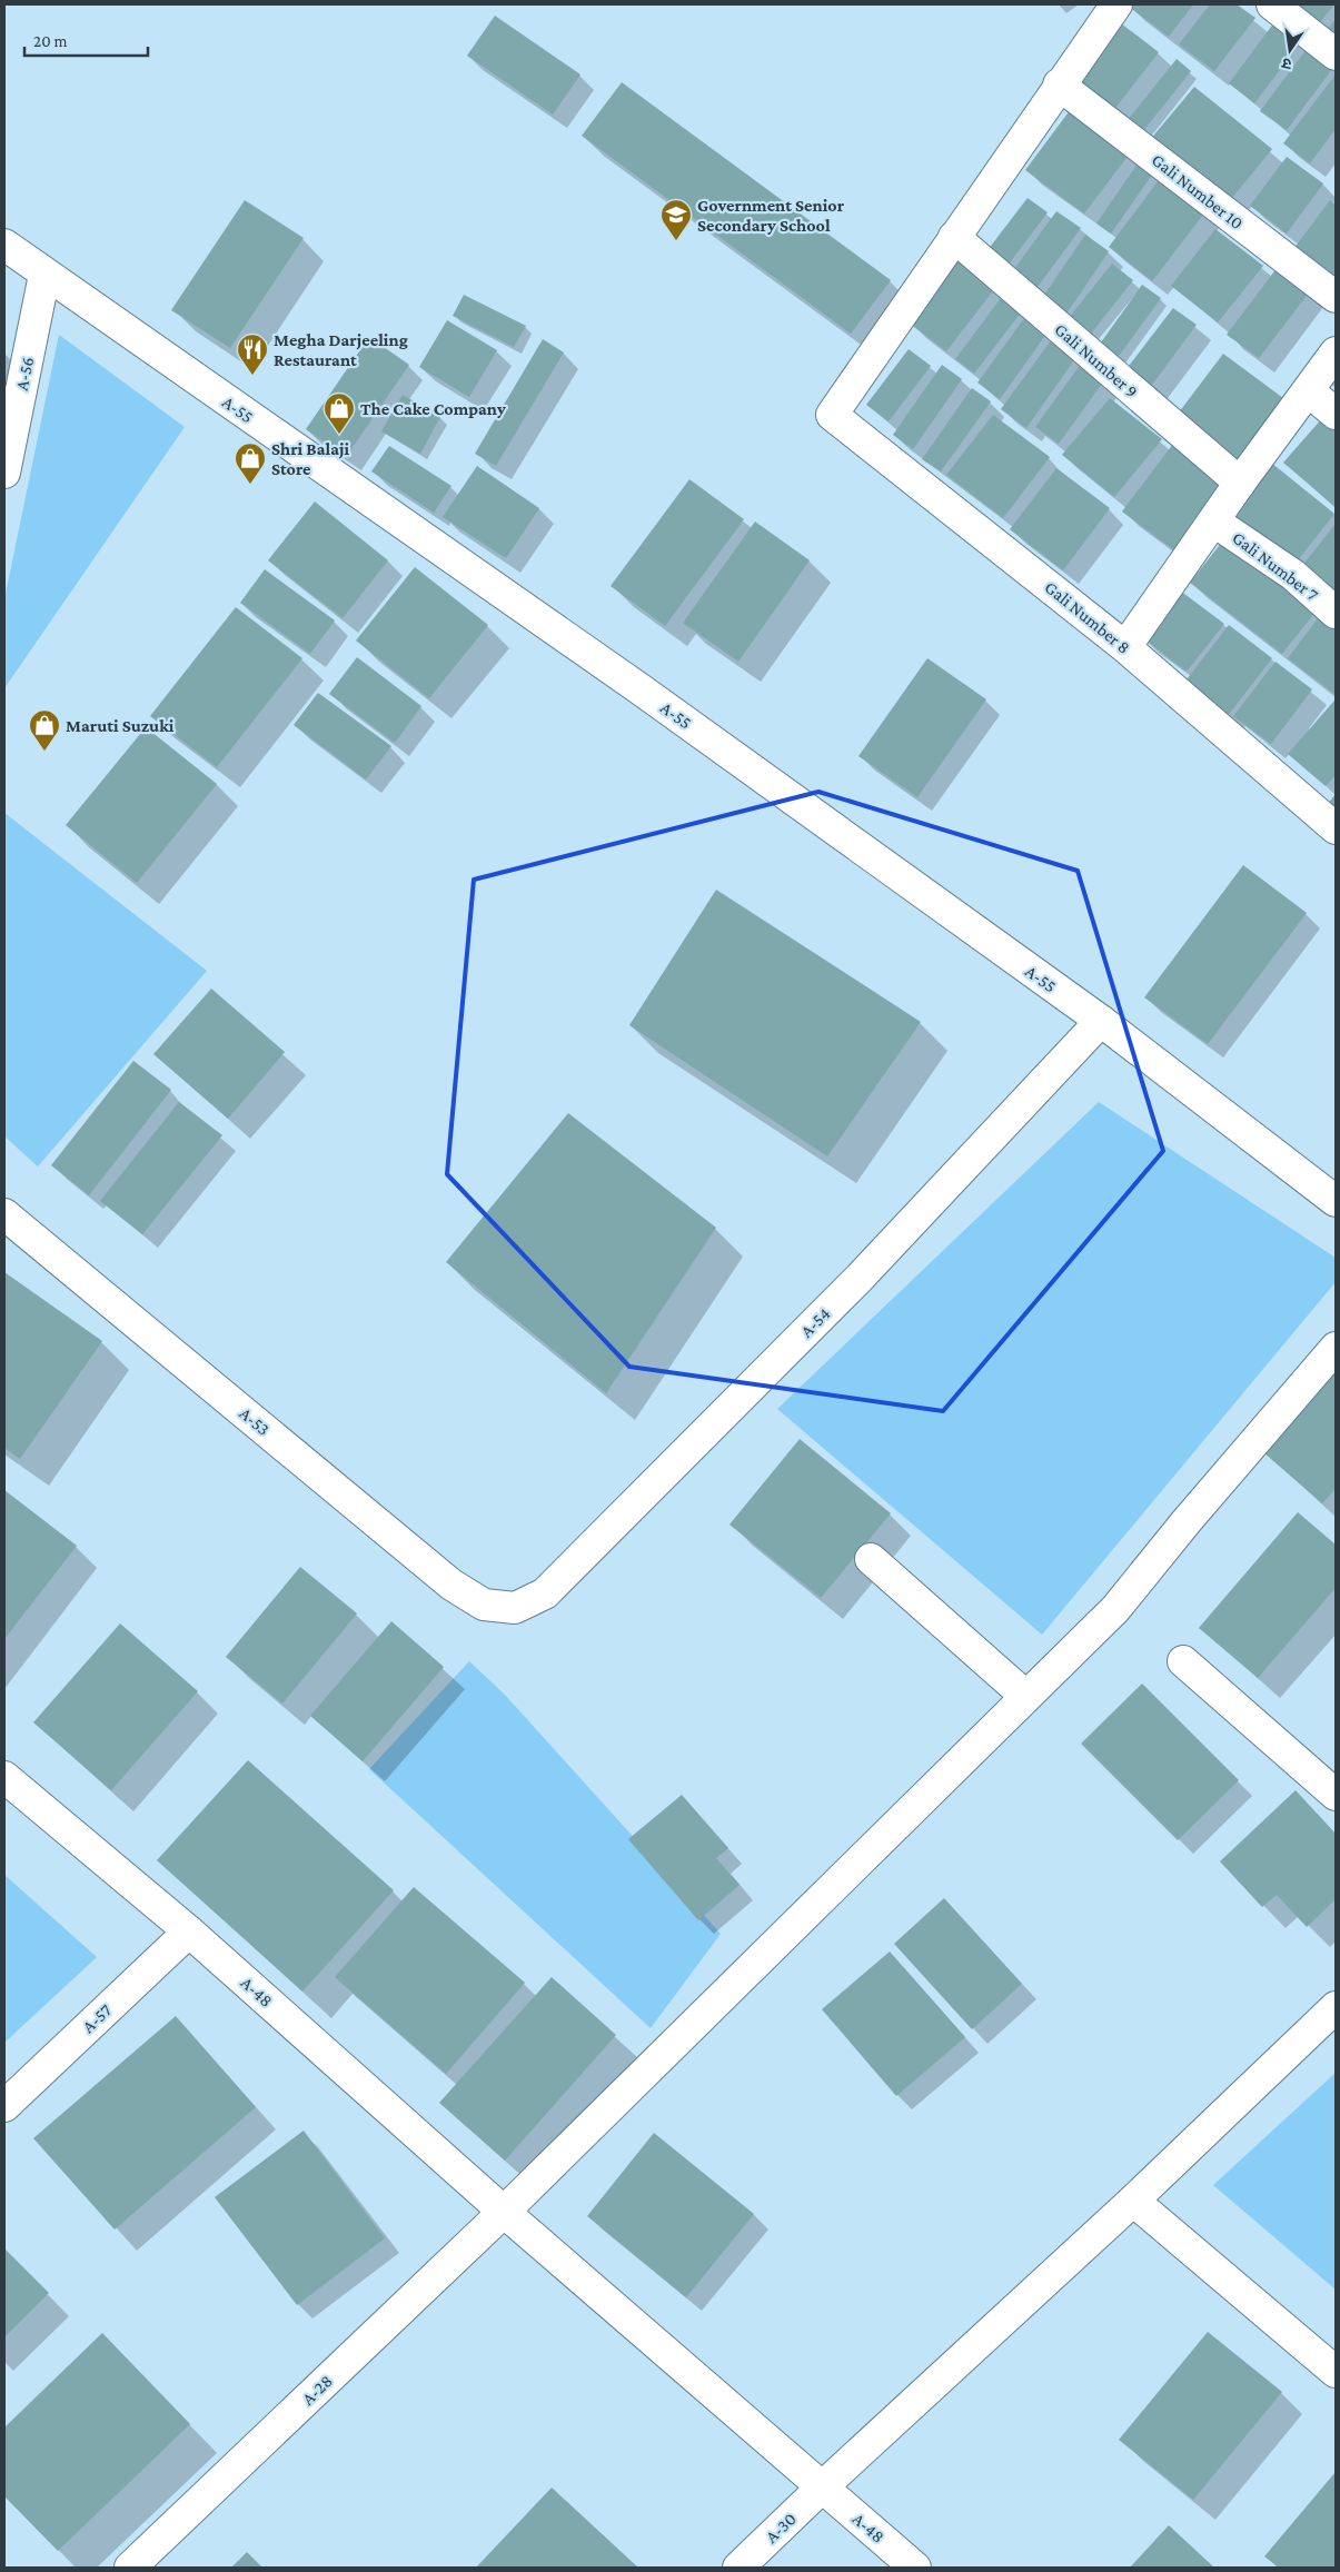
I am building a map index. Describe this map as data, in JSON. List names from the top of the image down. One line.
{"streets":{"street":["Gali Number 10","Gali Number 9","A-56","A-55","Gali Number 7","Gali Number 8","A-54","A-53","A-48","A-57","A-28","A-30"]},"crossings":[["Gali Number 9","Gali Number 8"],["A-56","A-55"],["A-55","A-54"],["A-54","A-53"],["A-48","A-57"],["A-48","A-28"],["A-48","A-30"]],"places":{"school or university":["Government Senior Secondary School"],"restaurant":["Megha Darjeeling Restaurant"],"shop":["The Cake Company","Shri Balaji Store","Maruti Suzuki"]},"scale_bar":"20 m","north":"bottom"}
